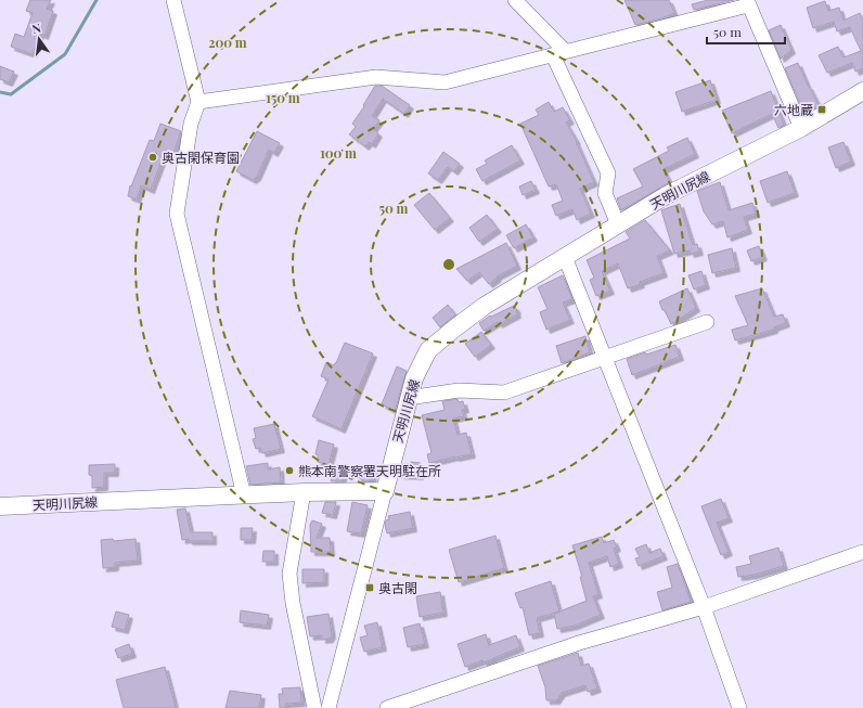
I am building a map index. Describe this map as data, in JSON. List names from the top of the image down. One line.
{"streets":{"main road":["天明川尻線"]},"places":{"transit":["六地蔵","奥古閑"],"other":["奥古閑保育園","熊本南警察署天明駐在所"]},"scale_bar":"50 m","north":"top","rings":["200 m","150 m","100 m","50 m"]}
